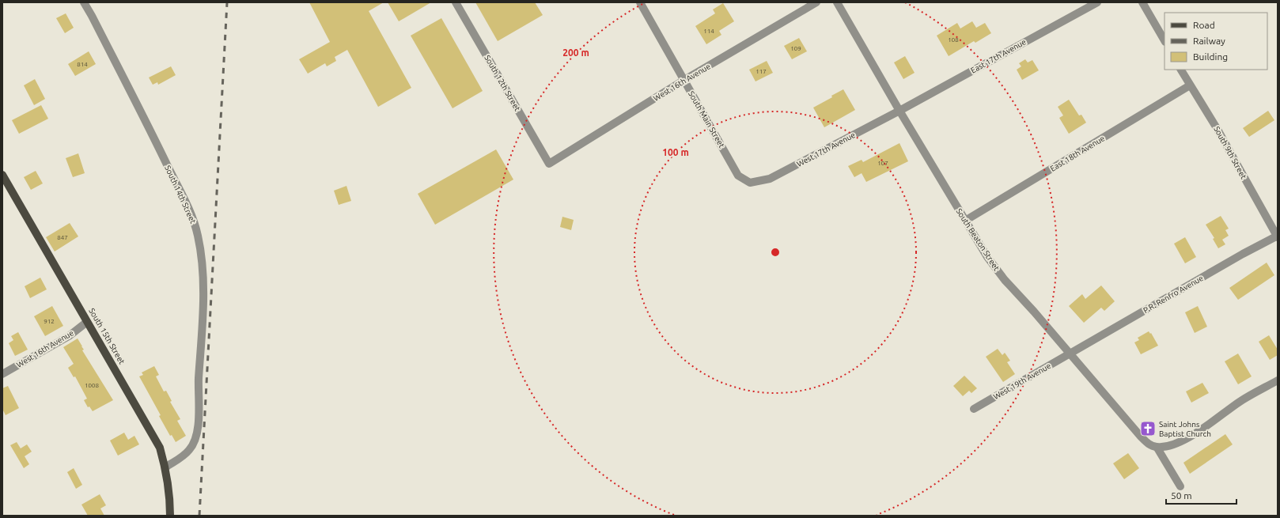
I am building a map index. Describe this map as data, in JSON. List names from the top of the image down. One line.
{"streets":{"main road":["South 15th Street"],"street":["East 17th Avenue","West 16th Avenue","South 12th Street","South Main Street","West 17th Avenue","South 9th Street","East 18th Avenue","South 14th Street","South Beaton Street","P.R. Renfro Avenue","West 19th Avenue"]},"crossings":[["East 17th Avenue","West 17th Avenue"],["East 17th Avenue","South Beaton Street"],["West 16th Avenue","South 12th Street"],["West 16th Avenue","South Main Street"],["West 16th Avenue","South 15th Street"],["South Main Street","West 17th Avenue"],["West 17th Avenue","South Beaton Street"],["South 9th Street","East 18th Avenue"],["South 9th Street","P.R. Renfro Avenue"],["East 18th Avenue","South Beaton Street"],["South 14th Street","South 15th Street"],["South Beaton Street","P.R. Renfro Avenue"],["South Beaton Street","West 19th Avenue"],["P.R. Renfro Avenue","West 19th Avenue"]],"places":{"church":["Saint Johns Baptist Church"]},"house_numbers":["114","108","109","814","117","107","847","912","1008"],"legend":["Road","Railway","Building"],"scale_bar":"50 m","rings":["200 m","100 m"]}
